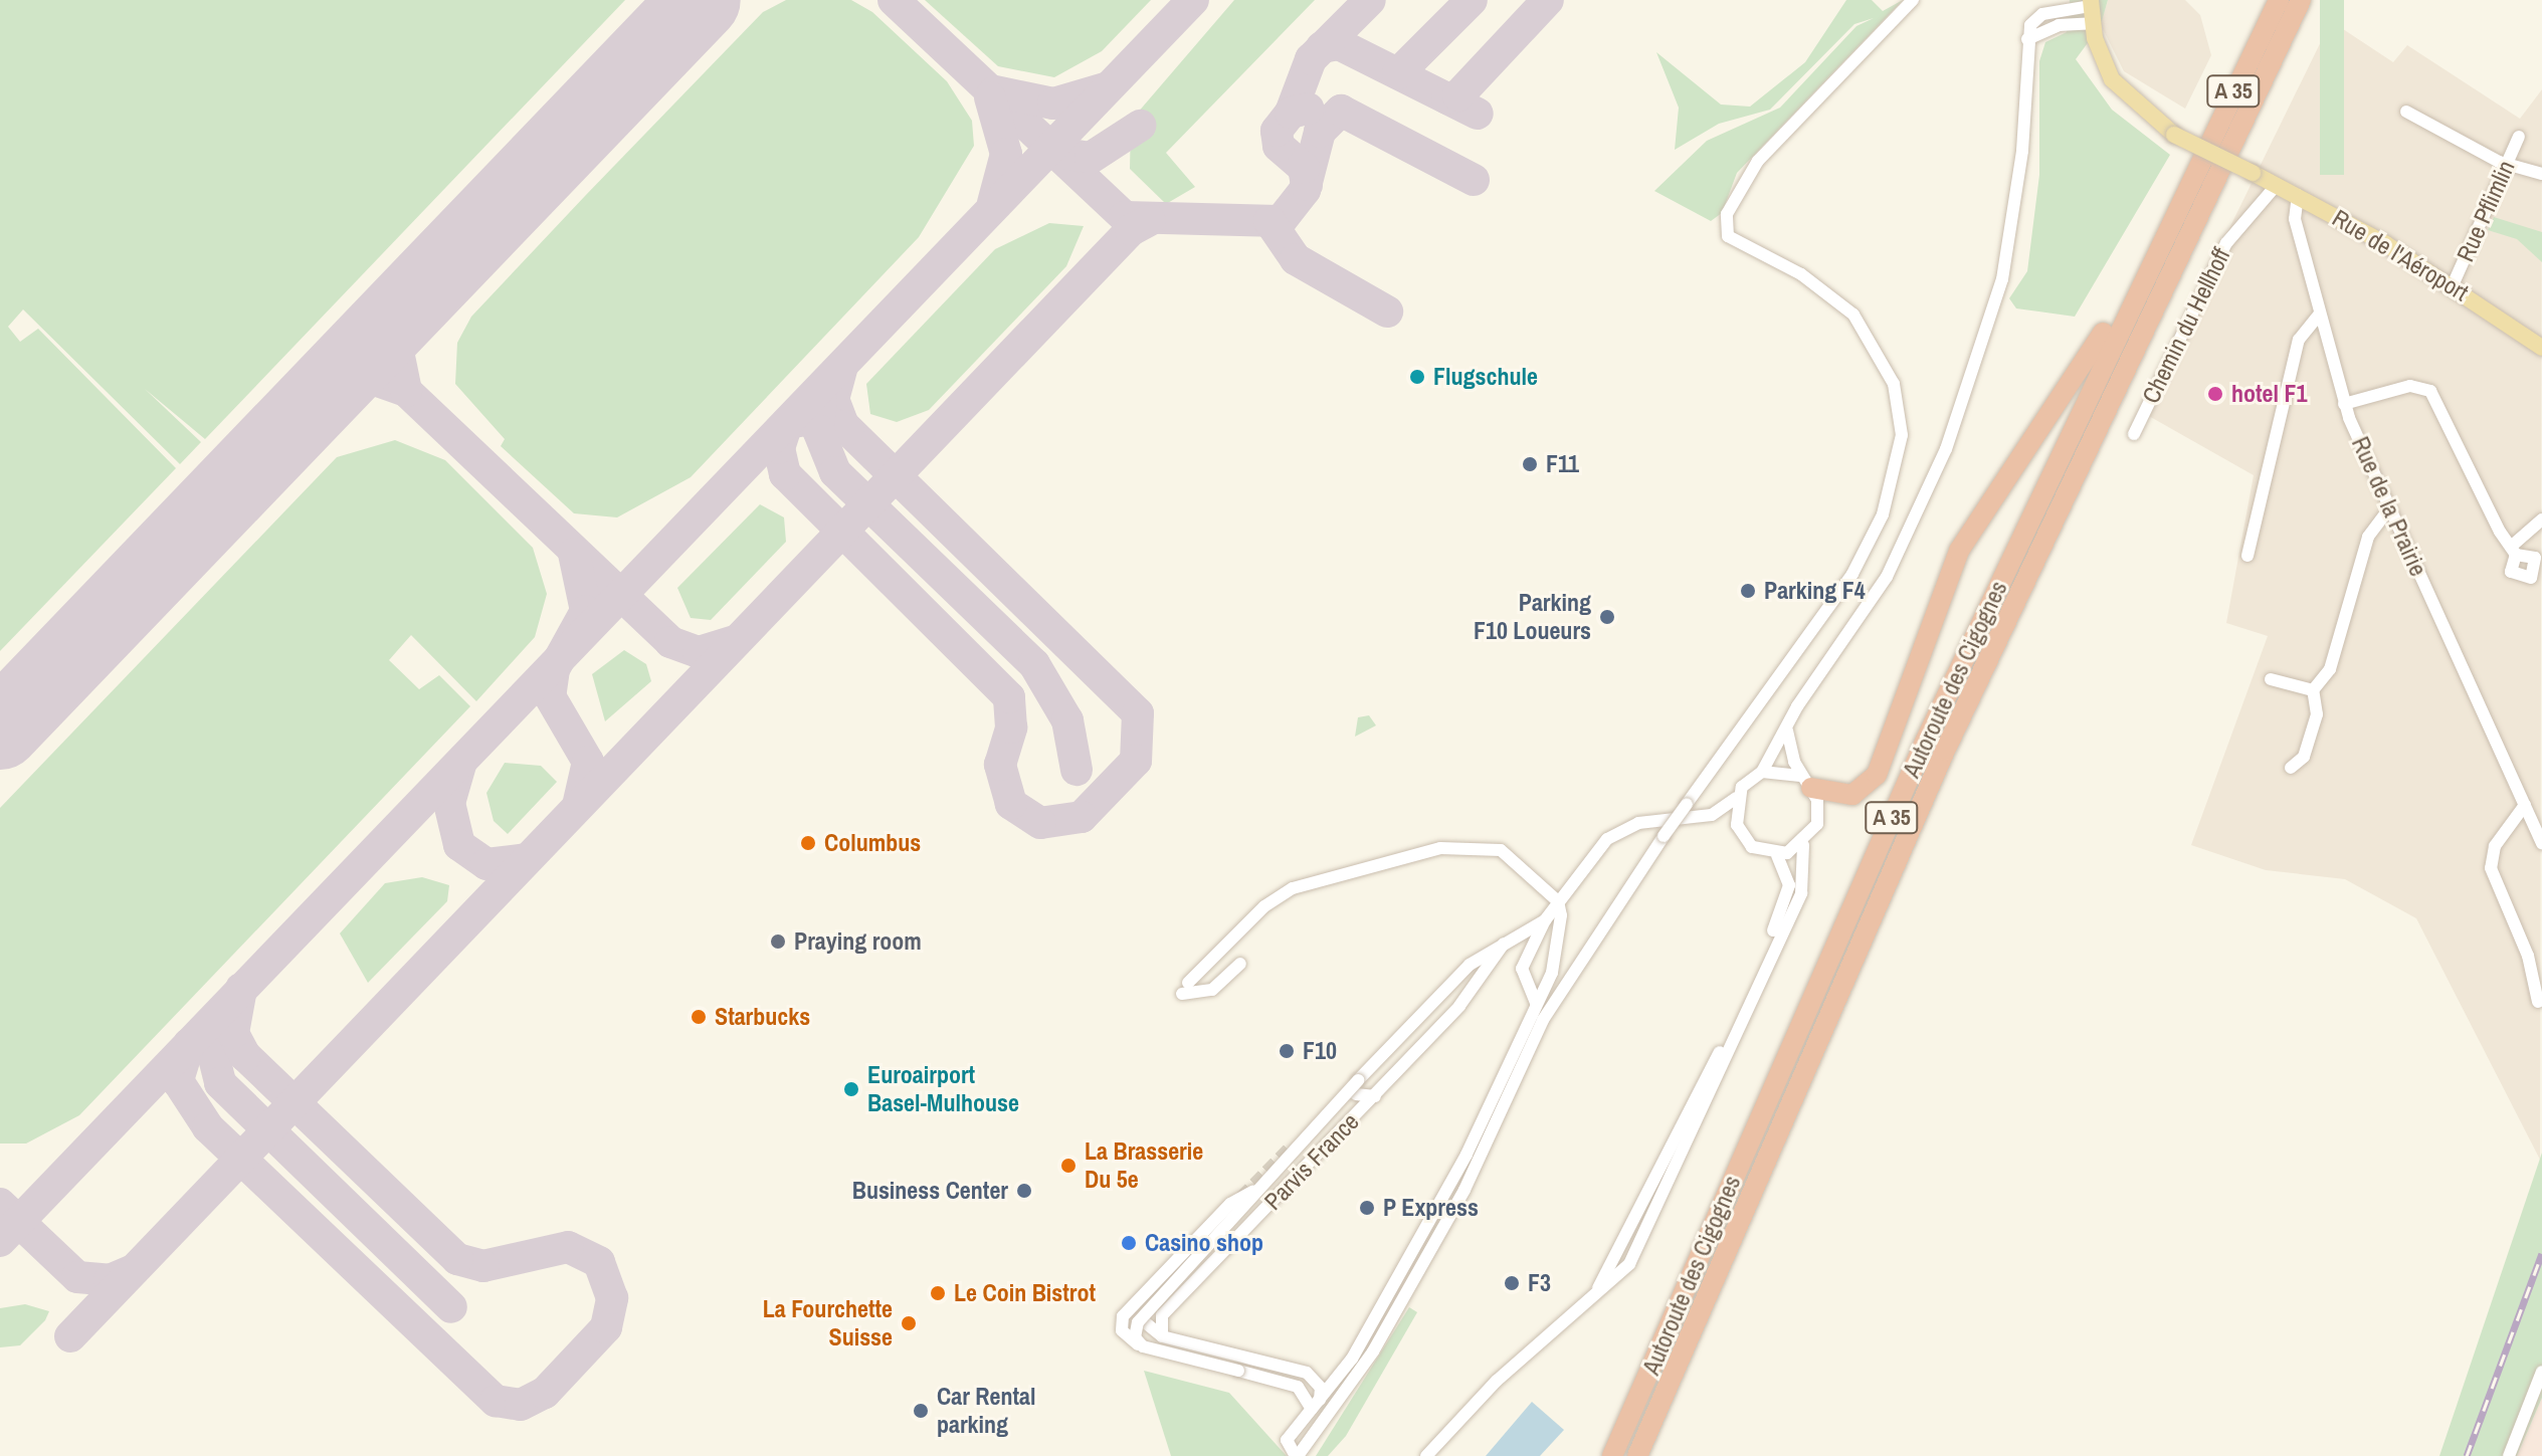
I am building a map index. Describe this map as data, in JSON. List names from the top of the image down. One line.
{"streets":{"highway":["A 35","Autoroute des Cigognes"],"main road":["Rue de l'Aéroport"],"street":["Rue Pflimlin","Chemin du Hellhoff","Rue de la Prairie","Parvis France"]},"crossings":[["Rue Pflimlin","Rue de l'Aéroport"],["Rue de l'Aéroport","Chemin du Hellhoff"],["Rue de l'Aéroport","Rue de la Prairie"]],"places":["Flugschule","hotel F1","F11","Parking F4","Parking F10 Loueurs","Columbus","Praying room","Starbucks","F10","Euroairport Basel-Mulhouse","La Brasserie Du 5e","Business Center","P Express","Casino shop","F3","Le Coin Bistrot","La Fourchette Suisse","Car Rental parking"]}
